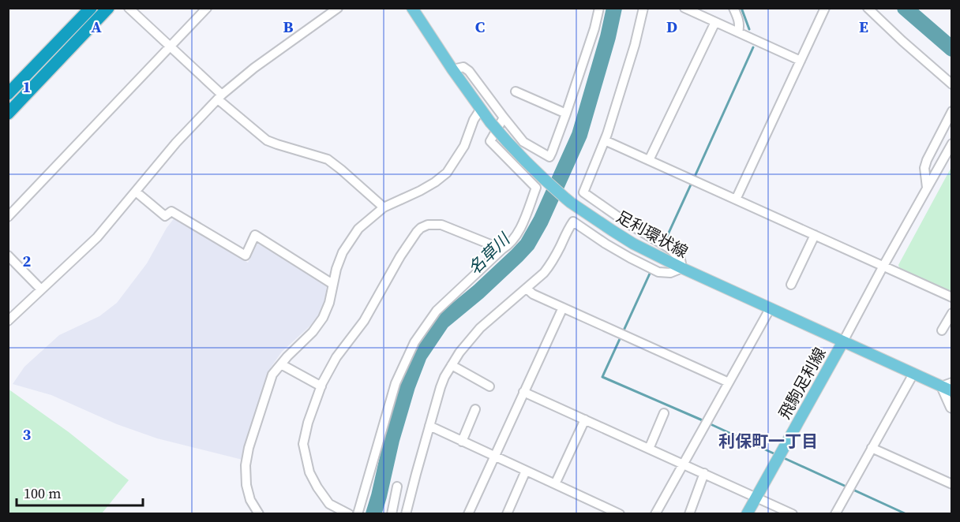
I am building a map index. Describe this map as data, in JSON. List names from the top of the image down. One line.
{"streets":{"main road":["足利環状線","飛駒足利線"]},"crossings":[["足利環状線","飛駒足利線"]],"districts":["利保町一丁目"],"water":["名草川"],"scale_bar":"100 m","grid":{"columns":["A","B","C","D","E"],"rows":["1","2","3"]}}
